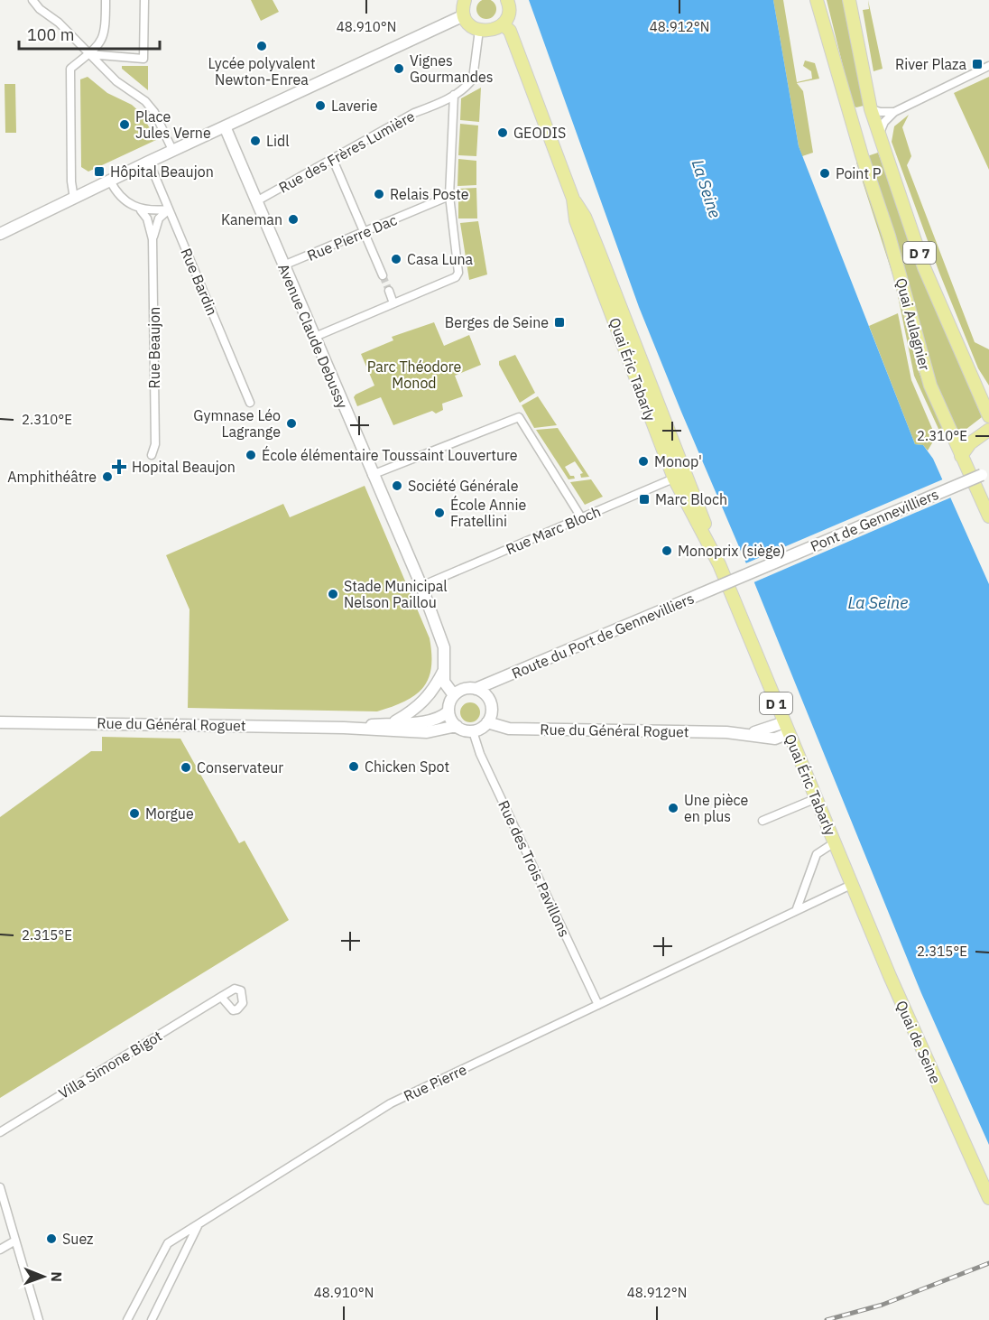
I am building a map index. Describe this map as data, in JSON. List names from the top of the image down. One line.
{"streets":{"main road":["D 7","Quai Aulagnier","Avenue Claude Debussy","Quai Éric Tabarly","Pont de Gennevilliers","Route du Port de Gennevilliers","D 1","Rue du Général Roguet","Quai de Seine"],"street":["Rue des Frères Lumière","Rue Pierre Dac","Rue Bardin","Rue Beaujon","Rue Marc Bloch","Rue des Trois Pavillons","Villa Simone Bigot","Rue Pierre"]},"crossings":[["Rue des Frères Lumière","Avenue Claude Debussy"],["Rue Pierre Dac","Avenue Claude Debussy"],["Rue Bardin","Rue Beaujon"],["Avenue Claude Debussy","Rue Marc Bloch"],["Avenue Claude Debussy","Route du Port de Gennevilliers"],["Avenue Claude Debussy","Rue du Général Roguet"],["Avenue Claude Debussy","Rue des Trois Pavillons"],["Quai Éric Tabarly","Rue Marc Bloch"],["Quai Éric Tabarly","Rue du Général Roguet"],["Quai Éric Tabarly","Quai de Seine"],["Quai Éric Tabarly","Rue Pierre"],["Pont de Gennevilliers","Route du Port de Gennevilliers"],["Route du Port de Gennevilliers","Rue du Général Roguet"],["Route du Port de Gennevilliers","Rue des Trois Pavillons"],["Rue du Général Roguet","Rue des Trois Pavillons"],["Rue des Trois Pavillons","Rue Pierre"],["Quai de Seine","Rue Pierre"]],"water":["La Seine"],"parks":["Parc Théodore Monod"],"places":{"other":["Lycée polyvalent Newton-Enrea","Vignes Gourmandes","Laverie","Place Jules Verne","GEODIS","Lidl","Point P","Relais Poste","Kaneman","Casa Luna","Gymnase Léo Lagrange","École élémentaire Toussaint Louverture","Monop'","Amphithéâtre","Société Générale","École Annie Fratellini","Monoprix (siège)","Stade Municipal Nelson Paillou","Chicken Spot","Conservateur","Une pièce en plus","Morgue","Suez"],"transit":["River Plaza","Hôpital Beaujon","Berges de Seine","Marc Bloch"],"health":["Hopital Beaujon"]},"scale_bar":"100 m","north":"right","coordinates":["48.910°N","48.912°N","2.310°E","2.315°E"]}
